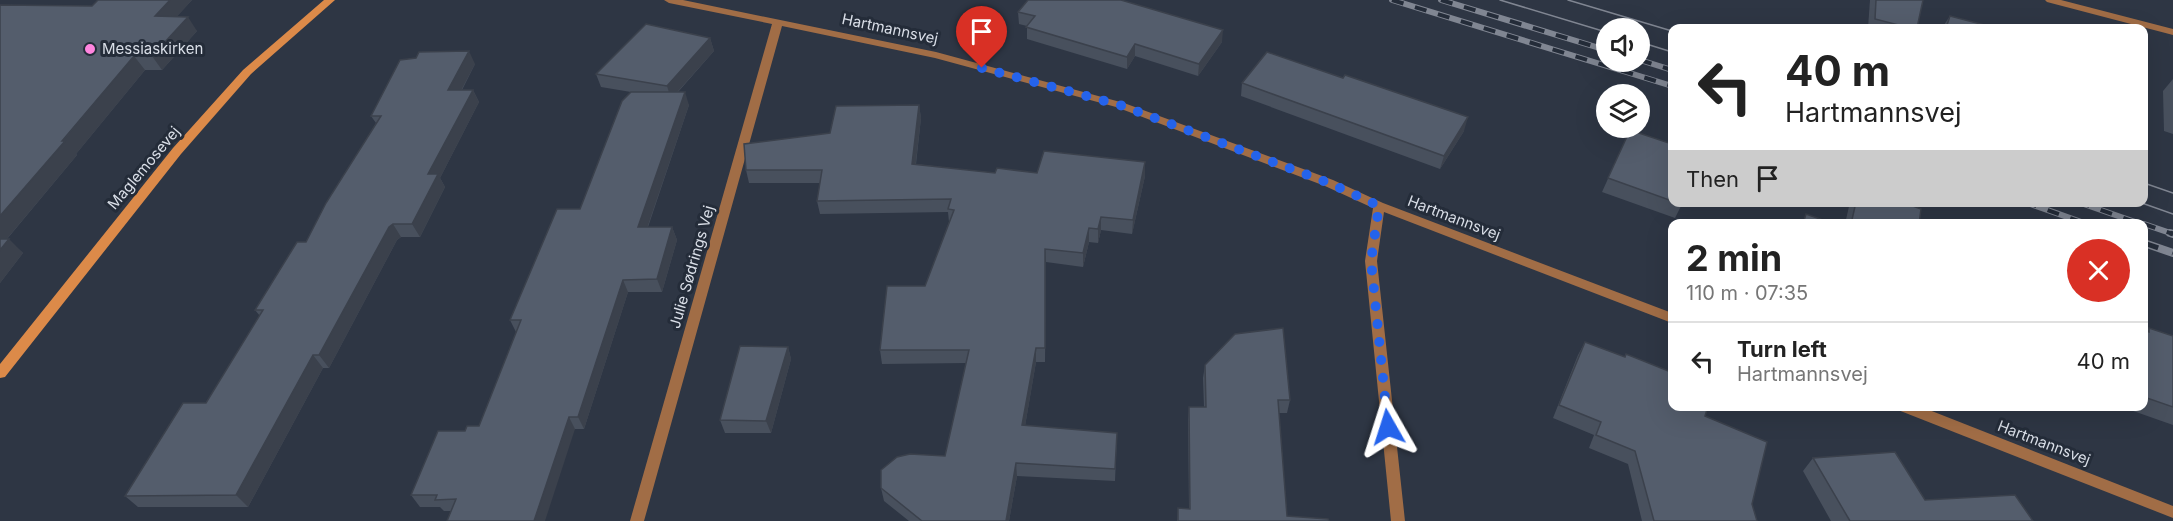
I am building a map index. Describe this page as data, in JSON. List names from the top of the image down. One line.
{"streets":{"street":["Hartmannsvej","Maglemosevej","Julie Sødrings Vej"]},"crossings":[["Hartmannsvej","Julie Sødrings Vej"]],"places":["Messiaskirken"],"page":{"turn":["40 m","Hartmannsvej"],"then":"Then","heading":["2 min","110 m · 07:35"],"list":[{"name":"Turn left","note":"Hartmannsvej","value":"40 m"}]}}
